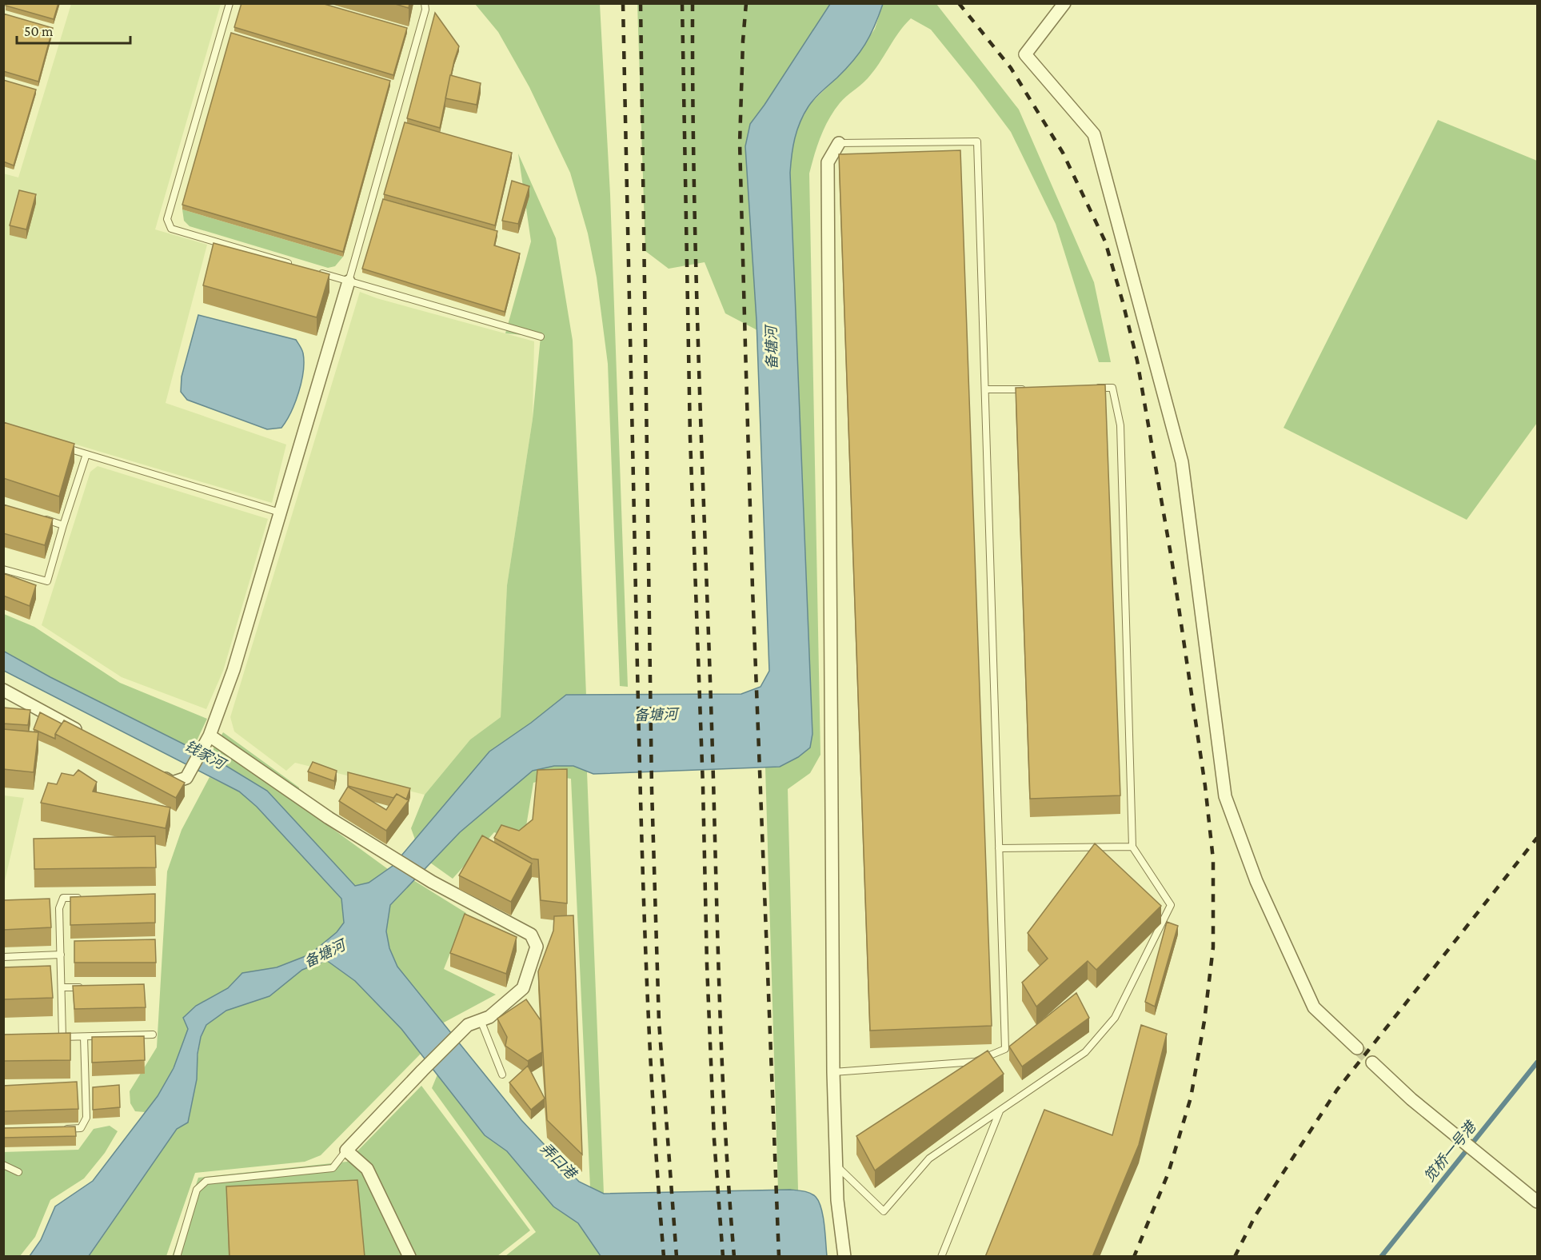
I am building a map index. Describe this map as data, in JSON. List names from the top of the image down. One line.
{"water":["备塘河","钱家河","笕桥一号港","弄口港"],"scale_bar":"50 m"}
